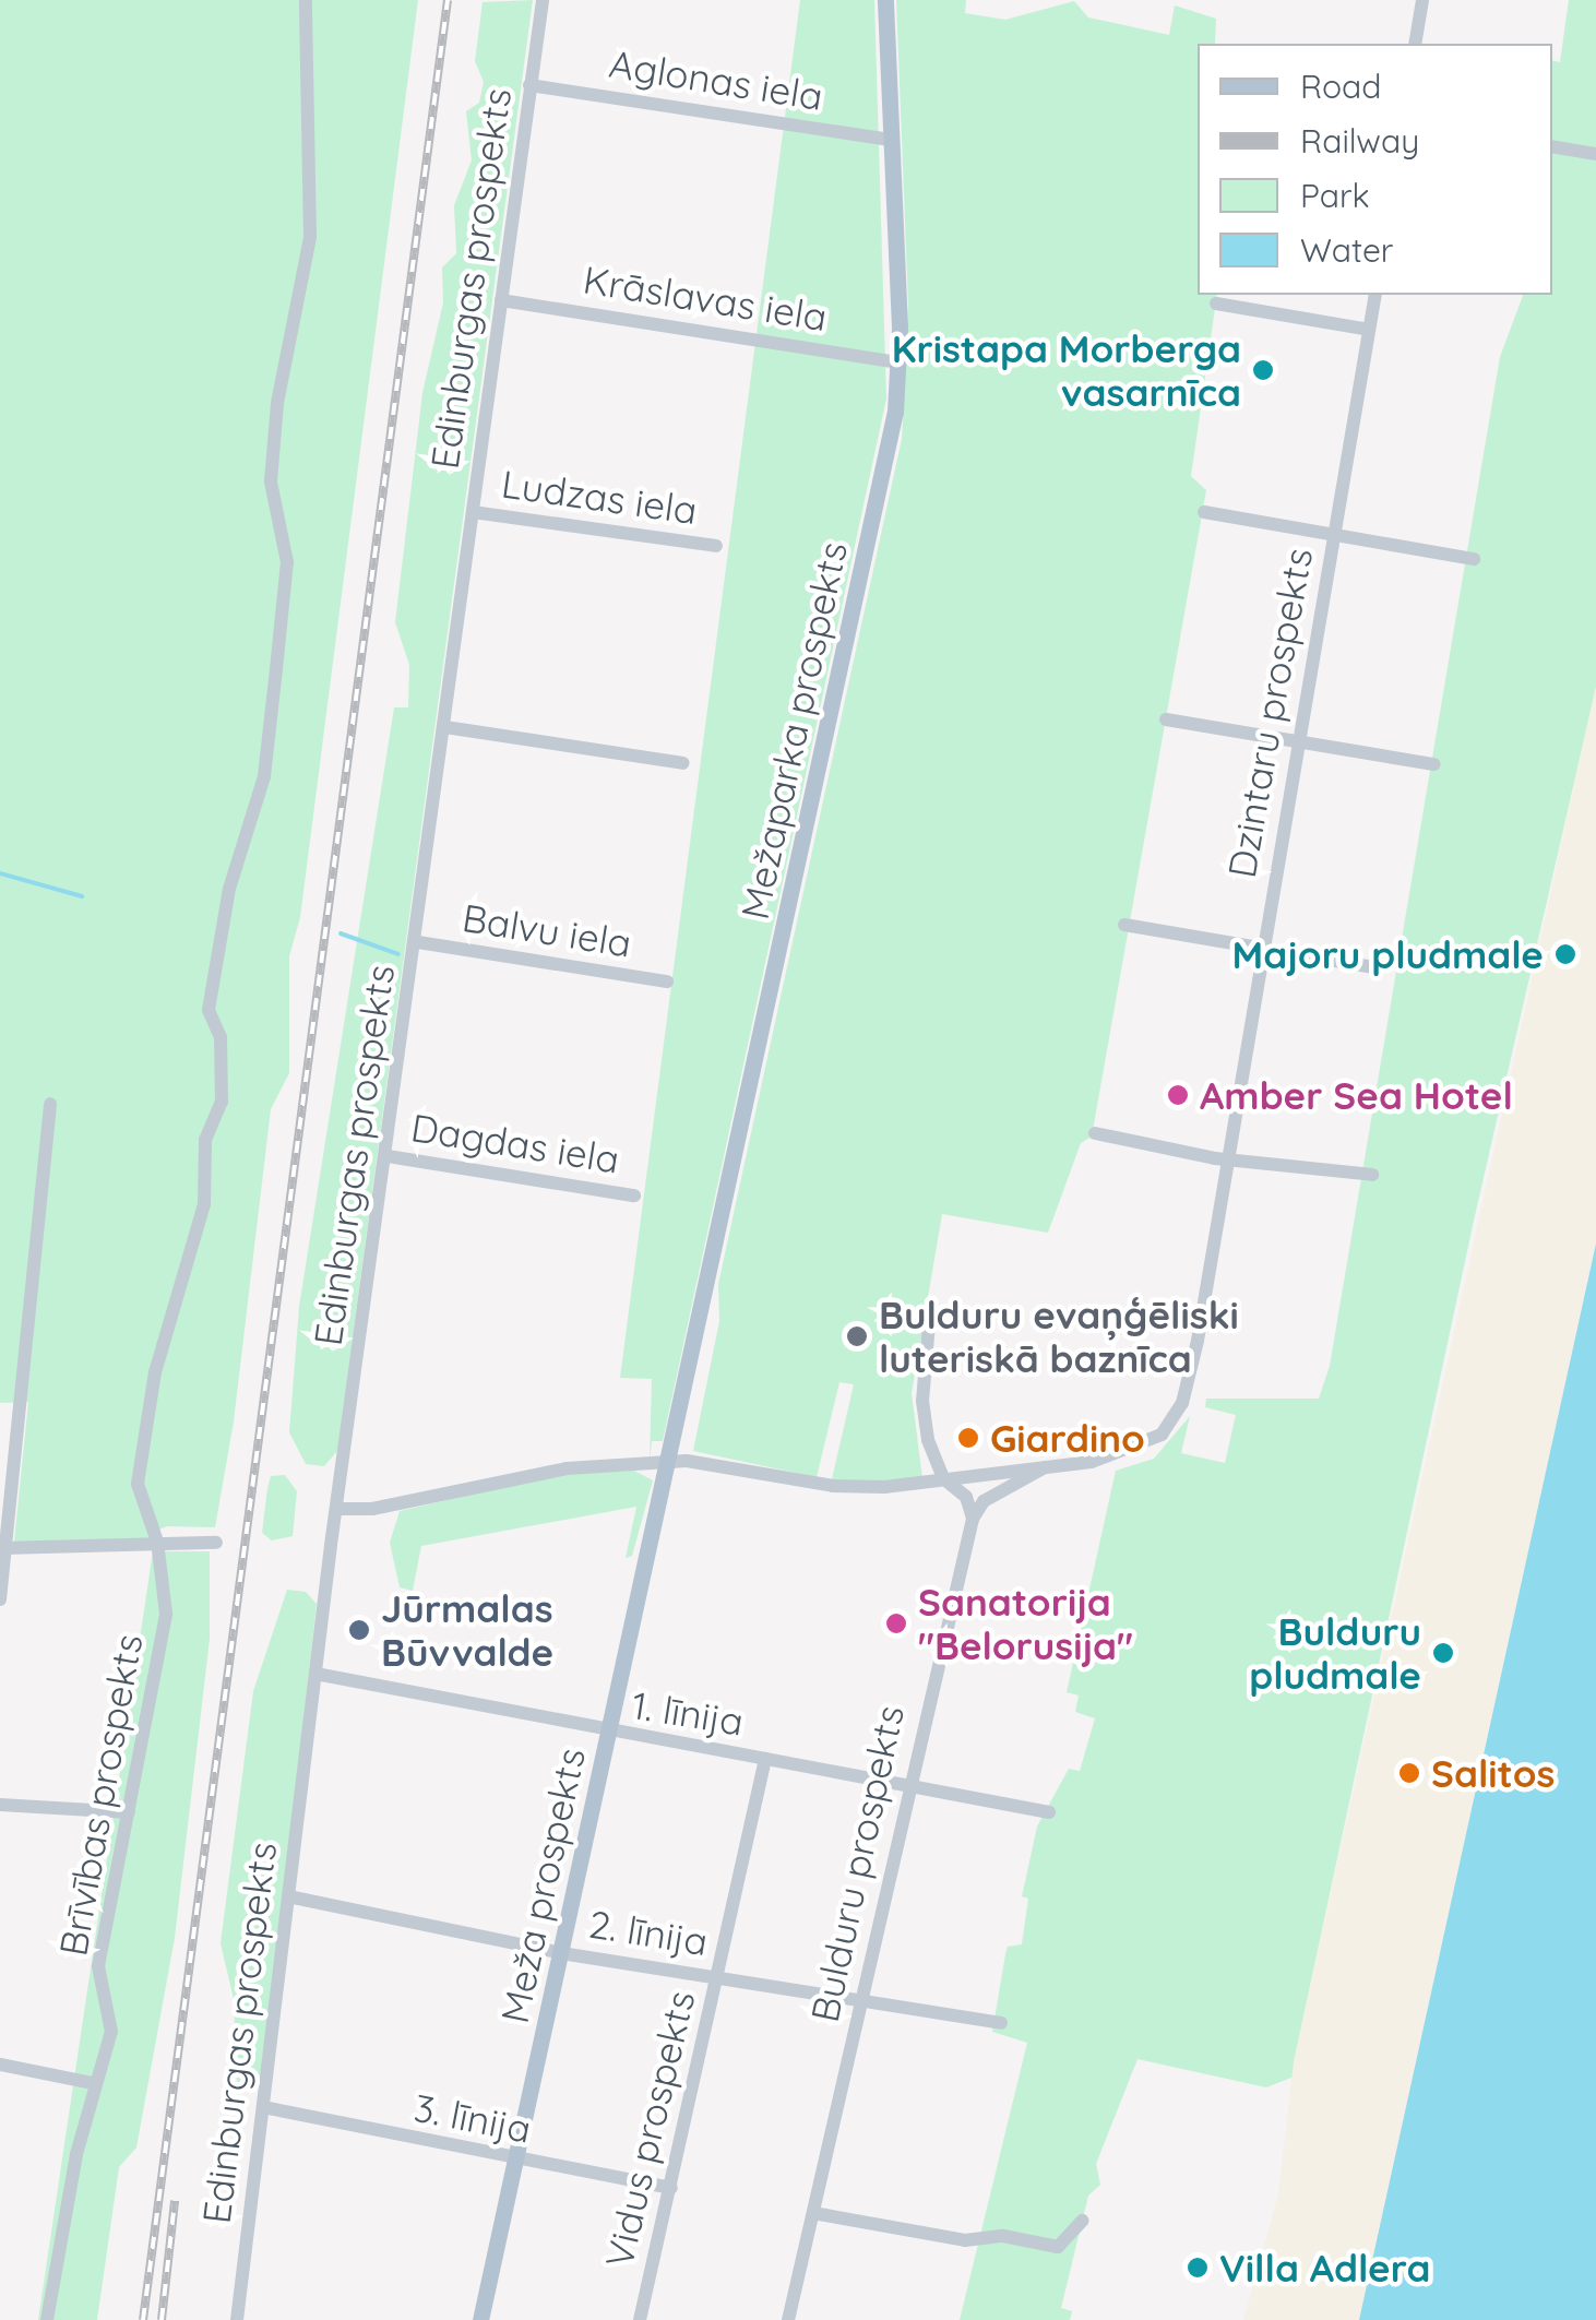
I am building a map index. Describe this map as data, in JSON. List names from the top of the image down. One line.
{"streets":{"main road":["Mežaparka prospekts","Meža prospekts"],"street":["Aglonas iela","Edinburgas prospekts","Krāslavas iela","Ludzas iela","Dzintaru prospekts","Balvu iela","Dagdas iela","1. līnija","Brīvības prospekts","Bulduru prospekts","2. līnija","3. līnija","Vidus prospekts"]},"crossings":[["Aglonas iela","Edinburgas prospekts"],["Aglonas iela","Mežaparka prospekts"],["Edinburgas prospekts","Krāslavas iela"],["Edinburgas prospekts","Ludzas iela"],["Edinburgas prospekts","Balvu iela"],["Edinburgas prospekts","Dagdas iela"],["Edinburgas prospekts","1. līnija"],["Edinburgas prospekts","2. līnija"],["Edinburgas prospekts","3. līnija"],["Krāslavas iela","Mežaparka prospekts"],["Mežaparka prospekts","Meža prospekts"],["1. līnija","Bulduru prospekts"],["1. līnija","Meža prospekts"],["1. līnija","Vidus prospekts"],["Bulduru prospekts","2. līnija"],["Meža prospekts","2. līnija"],["Meža prospekts","3. līnija"],["2. līnija","Vidus prospekts"],["3. līnija","Vidus prospekts"]],"places":["Kristapa Morberga vasarnīca","Majoru pludmale","Amber Sea Hotel","Bulduru evaņģēliski luteriskā baznīca","Giardino","Sanatorija \"Belorusija\"","Jūrmalas Būvvalde","Bulduru pludmale","Salitos","Villa Adlera"],"legend":["Road","Railway","Park","Water"]}
